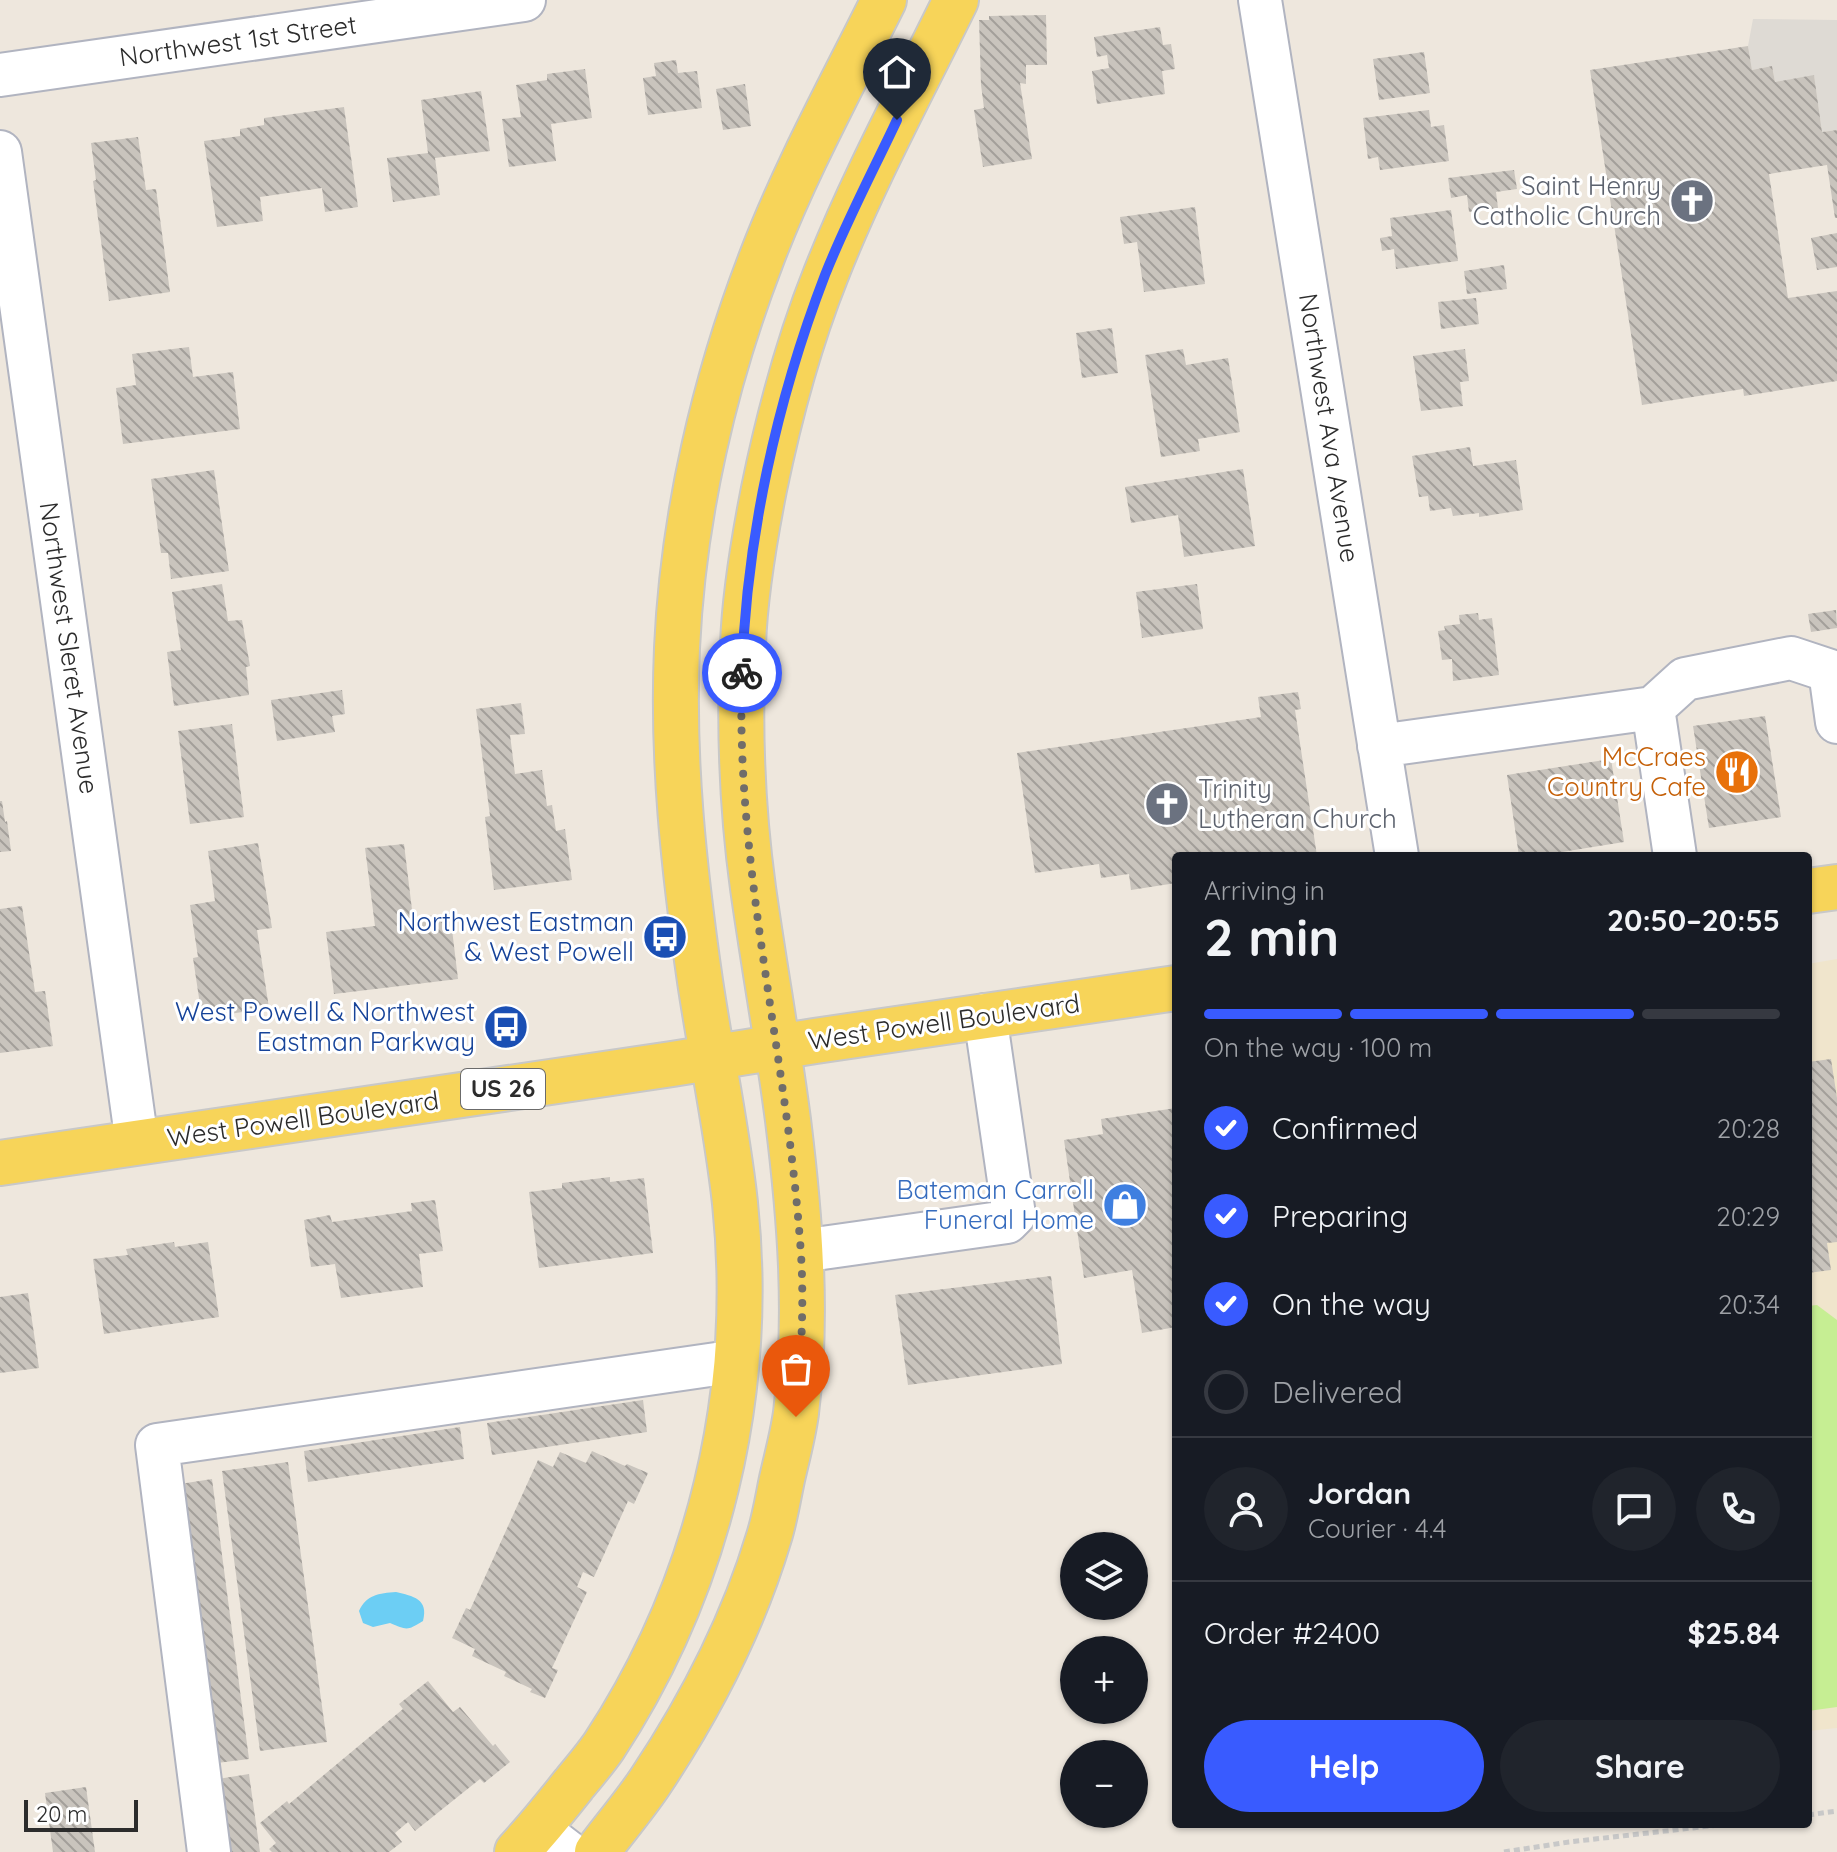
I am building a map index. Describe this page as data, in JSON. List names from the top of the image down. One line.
{"streets":{"main road":["West Powell Boulevard","US 26"],"street":["Northwest 1st Street","Northwest Ava Avenue","Northwest Sleret Avenue"]},"crossings":[["Northwest Sleret Avenue","West Powell Boulevard"]],"places":{"church":["Saint Henry Catholic Church","Trinity Lutheran Church"],"restaurant":["McCraes Country Cafe"],"bus stop":["Northwest Eastman & West Powell","West Powell & Northwest Eastman Parkway"],"shop":["Bateman Carroll Funeral Home"]},"scale_bar":"20 m","page":{"heading":["2 min","Arriving in","20:50–20:55"],"panel":["Jordan","Courier · 4.4","Order #2400","$25.84"],"bar":"On the way · 100 m","list":[["Confirmed","20:28"],["Preparing","20:29"],["On the way","20:34"],"Delivered"],"map_buttons":["+","−"],"buttons":["Help","Share"],"scale":"20 m"}}
